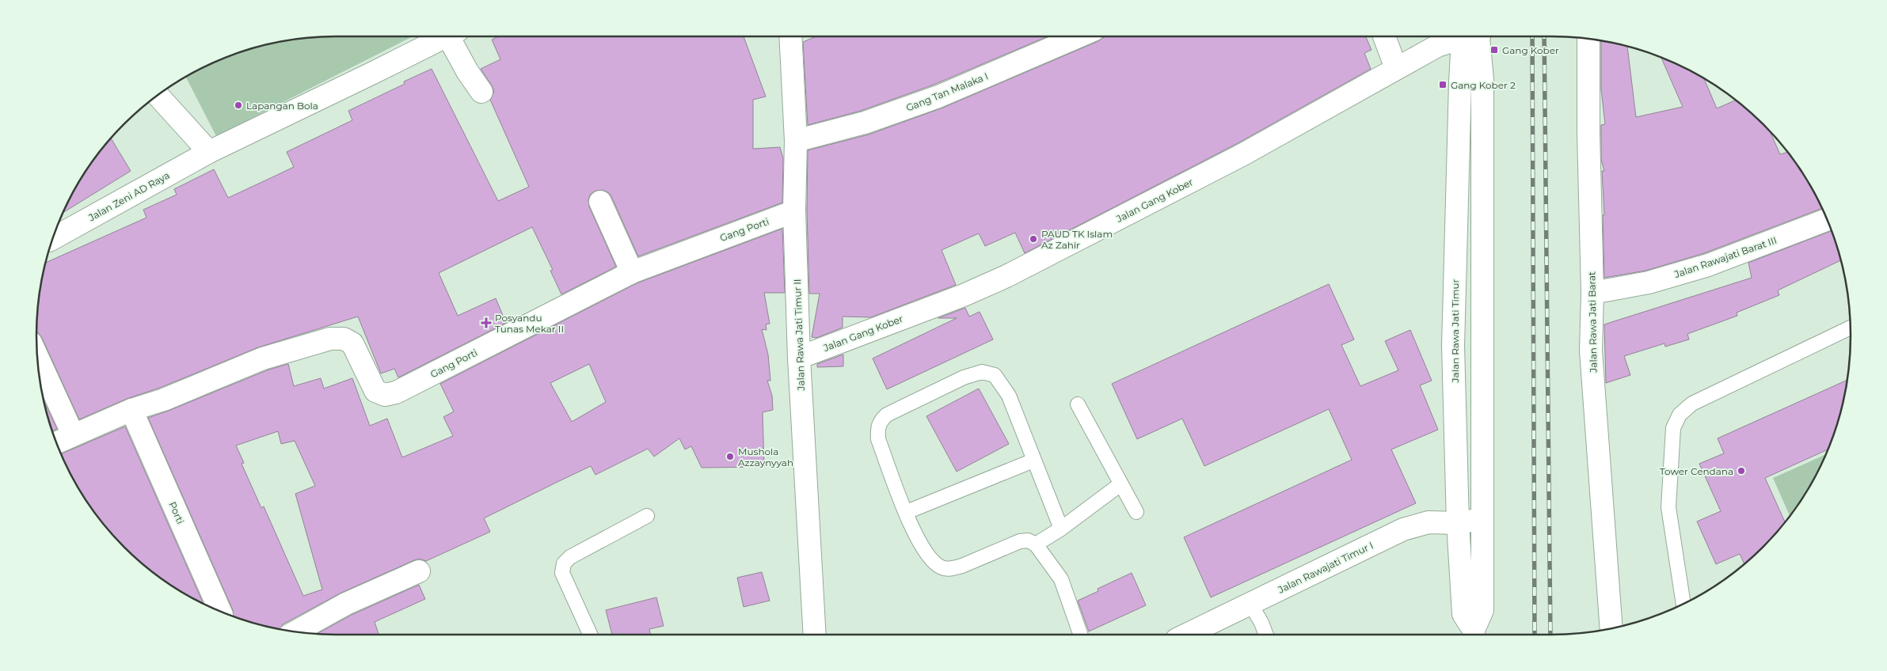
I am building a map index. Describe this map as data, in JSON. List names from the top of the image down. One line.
{"streets":{"street":["Gang Tan Malaka I","Jalan Zeni AD Raya","Jalan Gang Kober","Gang Porti","Jalan Rawajati Barat III","Jalan Rawa Jati Barat","Jalan Rawa Jati Timur","Jalan Rawa Jati Timur II","Porti","Jalan Rawajati Timur I"]},"crossings":[["Gang Tan Malaka I","Jalan Rawa Jati Timur II"],["Jalan Gang Kober","Jalan Rawa Jati Timur II"],["Gang Porti","Jalan Rawa Jati Timur II"],["Gang Porti","Porti"],["Jalan Rawajati Barat III","Jalan Rawa Jati Barat"],["Jalan Rawa Jati Timur","Jalan Rawajati Timur I"]],"places":{"transit":["Gang Kober","Gang Kober 2"],"other":["Lapangan Bola","PAUD TK Islam Az Zahir","Mushola Azzaynyyah","Tower Cendana"],"health":["Posyandu Tunas Mekar II"]}}
